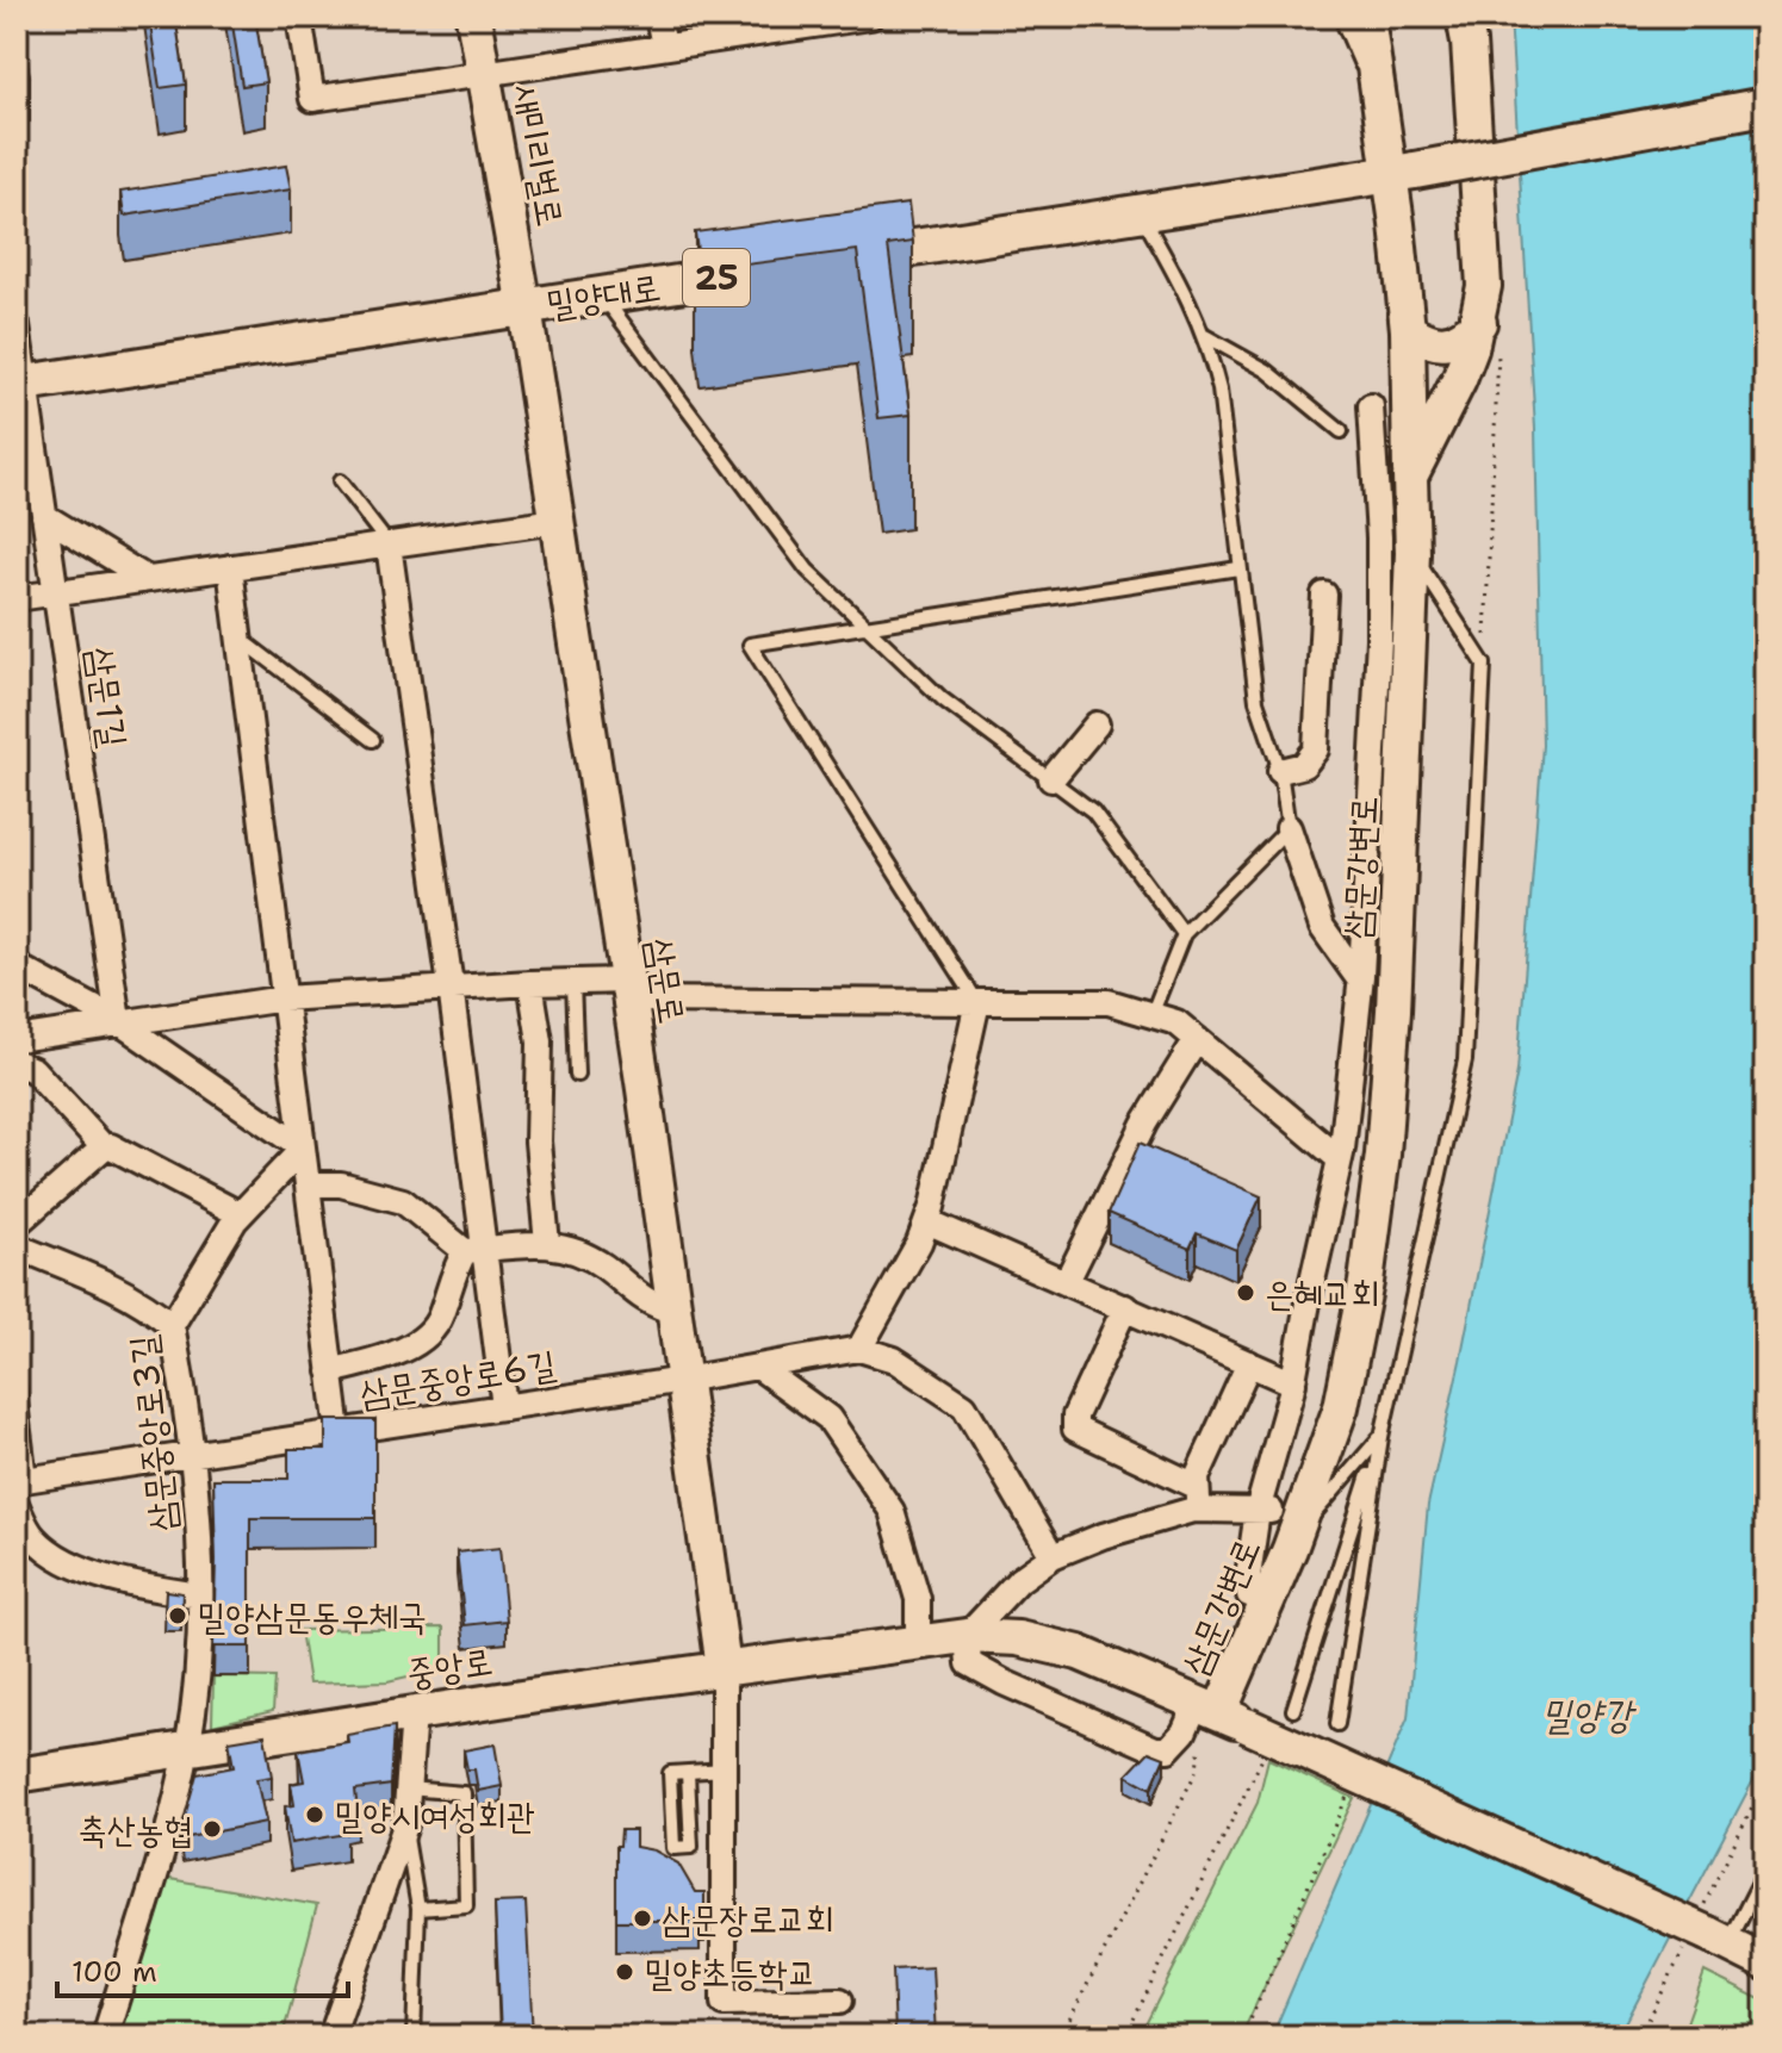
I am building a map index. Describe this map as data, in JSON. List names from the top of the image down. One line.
{"streets":{"main road":["25","밀양대로"],"street":["새미리벌로","삼문1길","삼문강변로","삼문로","삼문중앙로6길","삼문중앙로3길","중앙로"]},"crossings":[["새미리벌로","밀양대로"],["새미리벌로","삼문로"],["밀양대로","삼문1길"],["밀양대로","삼문로"],["삼문강변로","중앙로"],["삼문로","삼문중앙로6길"],["삼문로","중앙로"],["삼문중앙로6길","삼문중앙로3길"],["삼문중앙로3길","중앙로"]],"water":["밀양강"],"places":["은혜교회","밀양삼문동우체국","밀양시여성회관","축산농협","삼문장로교회","밀양초등학교"],"scale_bar":"100 m"}
